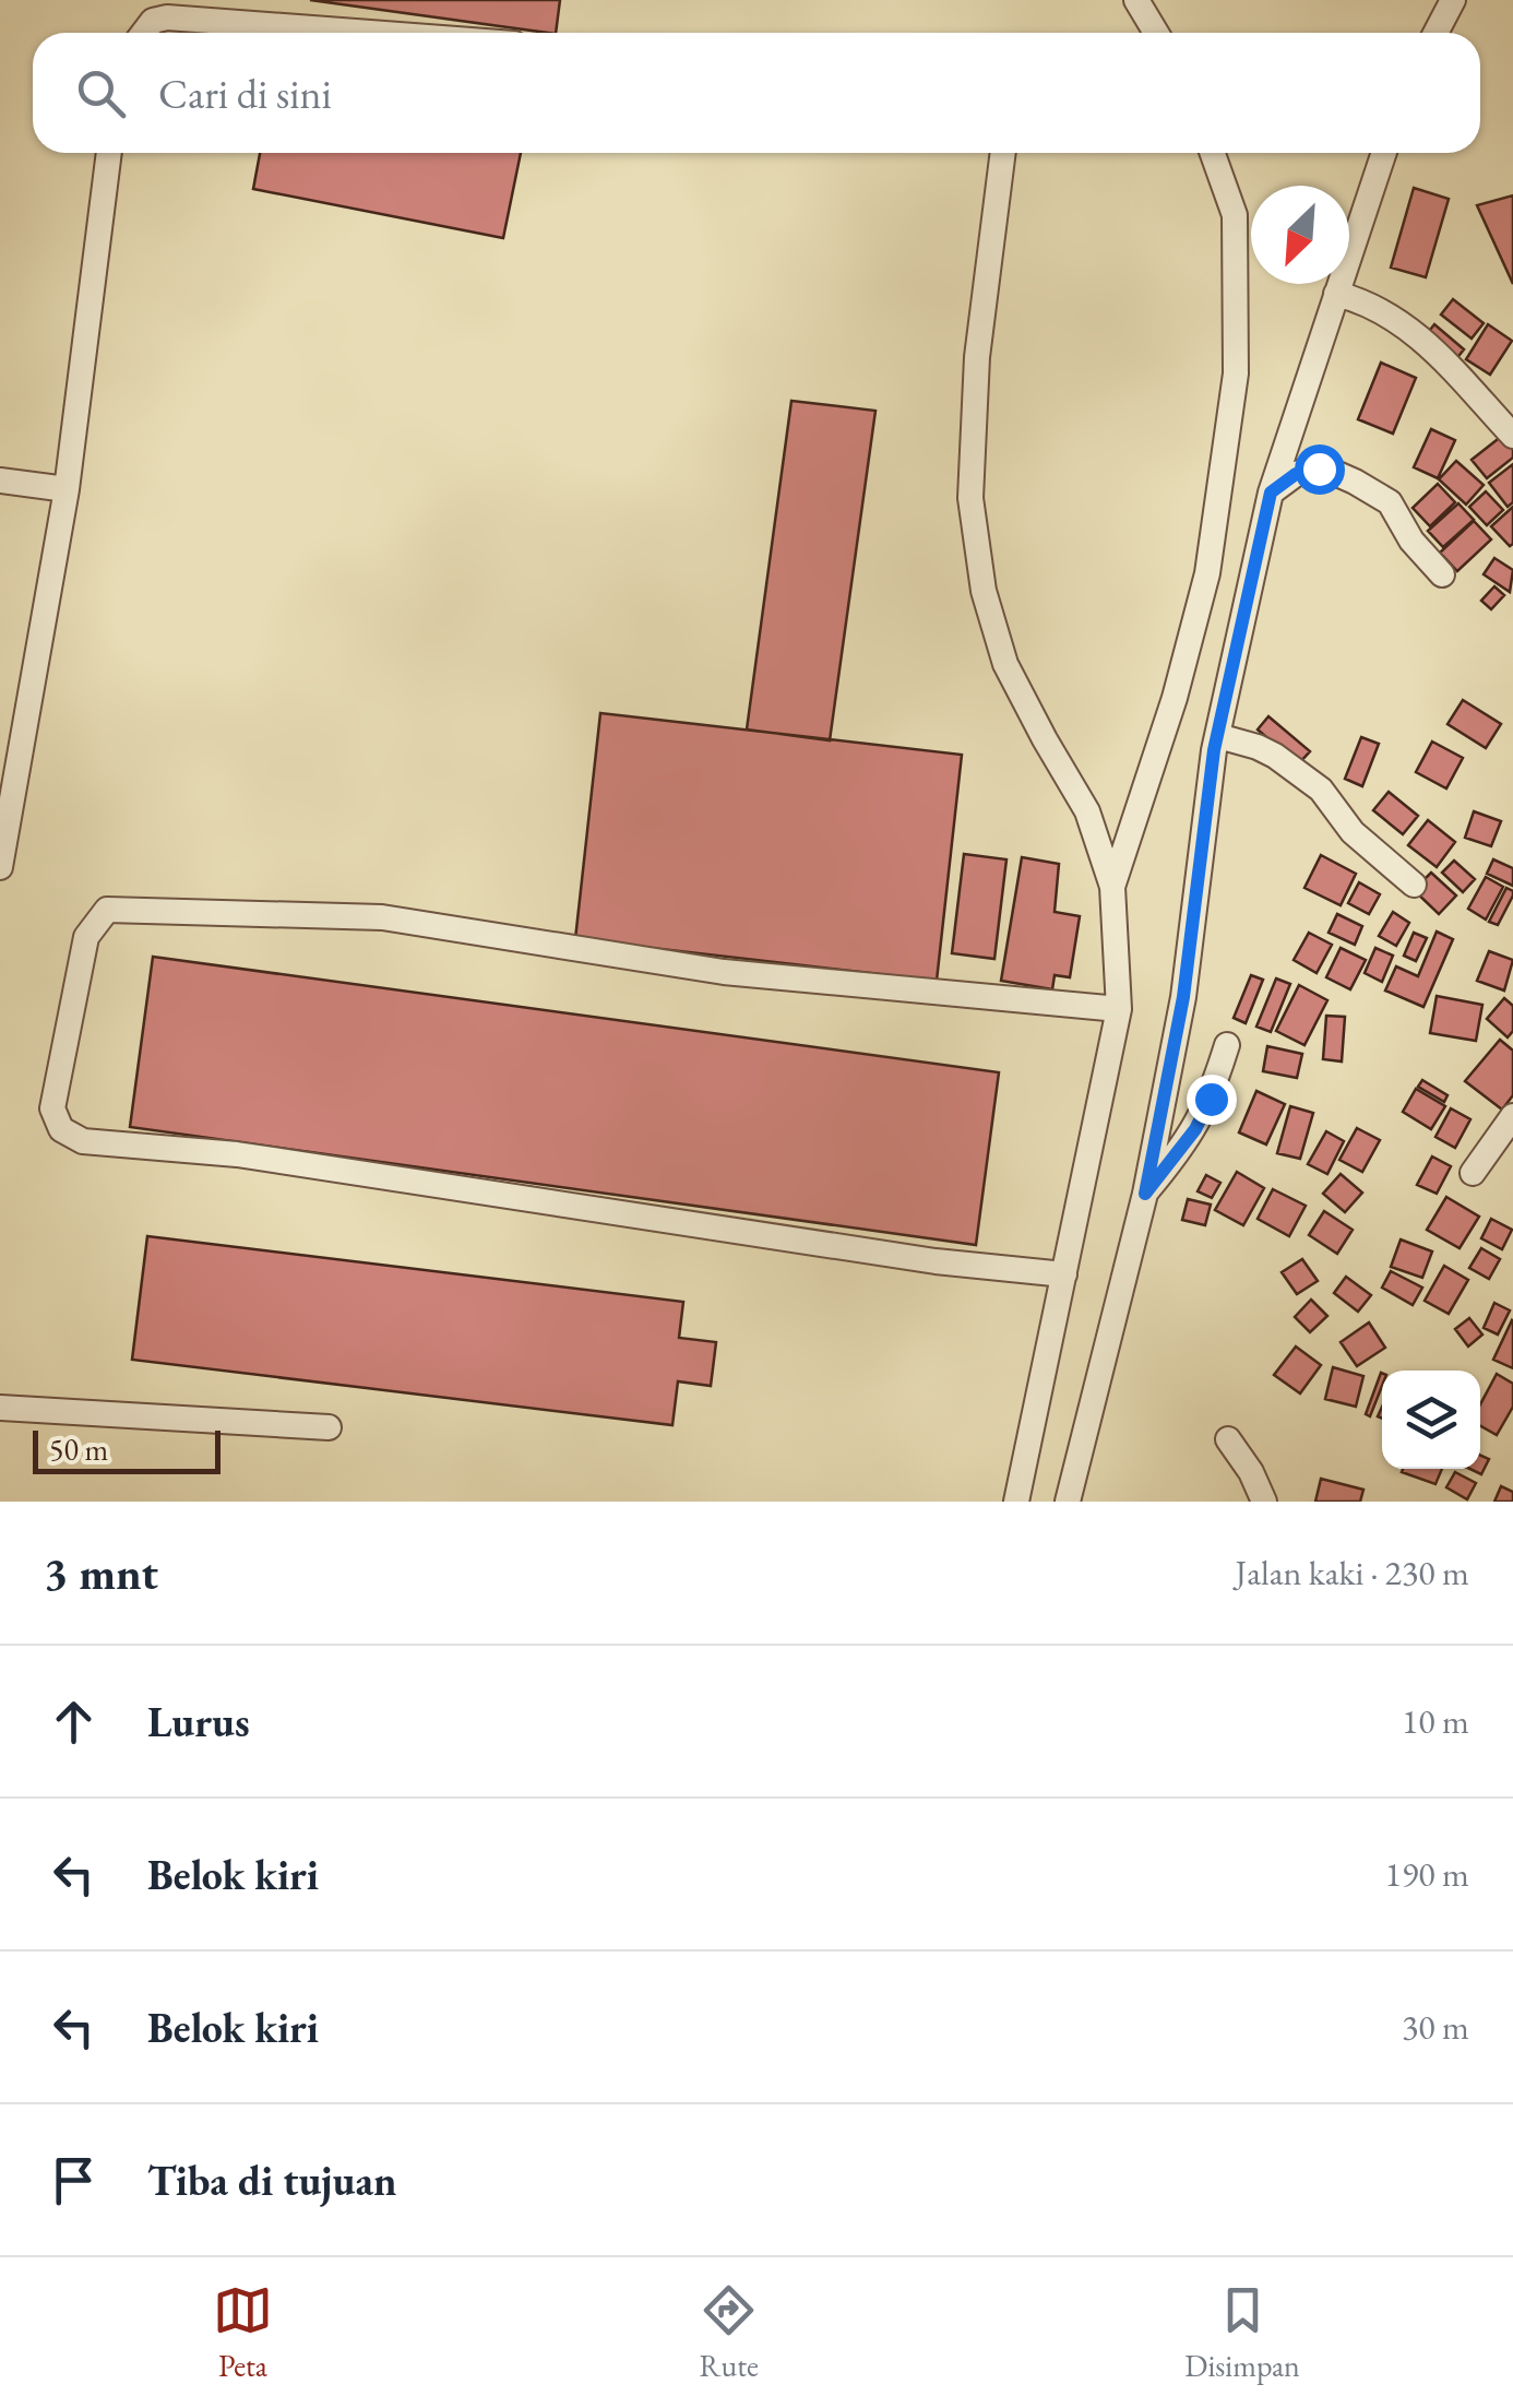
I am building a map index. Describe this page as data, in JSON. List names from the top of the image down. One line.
{"scale_bar":"50 m","north":"bottom left","page":{"search":"Cari di sini","scale":"50 m","heading":["3 mnt","Jalan kaki · 230 m"],"list":[["Lurus","10 m"],["Belok kiri","190 m"],["Belok kiri","30 m"],"Tiba di tujuan"],"nav":["Peta","Rute","Disimpan"]}}
